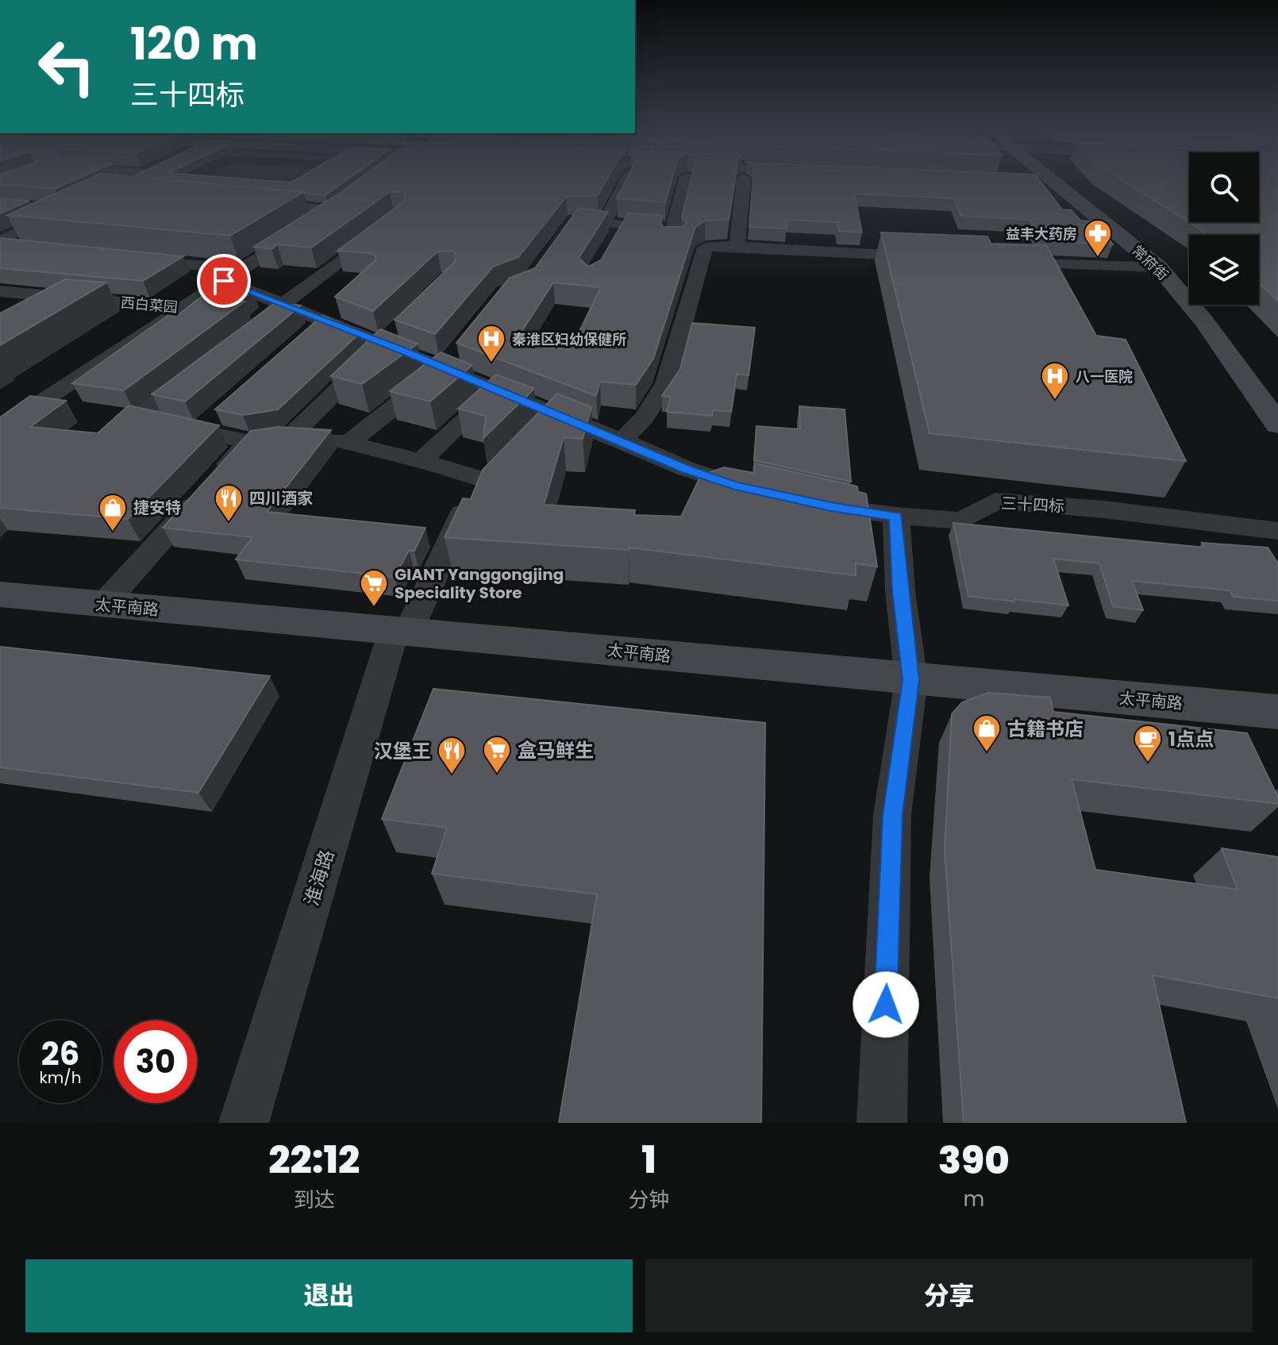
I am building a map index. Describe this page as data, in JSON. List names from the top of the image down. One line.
{"streets":{"main road":["常府街","太平南路"],"street":["西白菜园","三十四标","淮海路"]},"crossings":[["太平南路","淮海路"]],"places":{"pharmacy":["益丰大药房"],"hospital":["秦淮区妇幼保健所","八一医院"],"restaurant":["四川酒家","汉堡王"],"shop":["捷安特","古籍书店"],"supermarket":["GIANT Yanggongjing Speciality Store","盒马鲜生"],"cafe":["1点点"]},"page":{"turn":["120 m","三十四标"],"speed":"26 km/h","limit":"30","eta":["22:12","到达","1","分钟","390","m"],"buttons":["退出","分享"]}}
